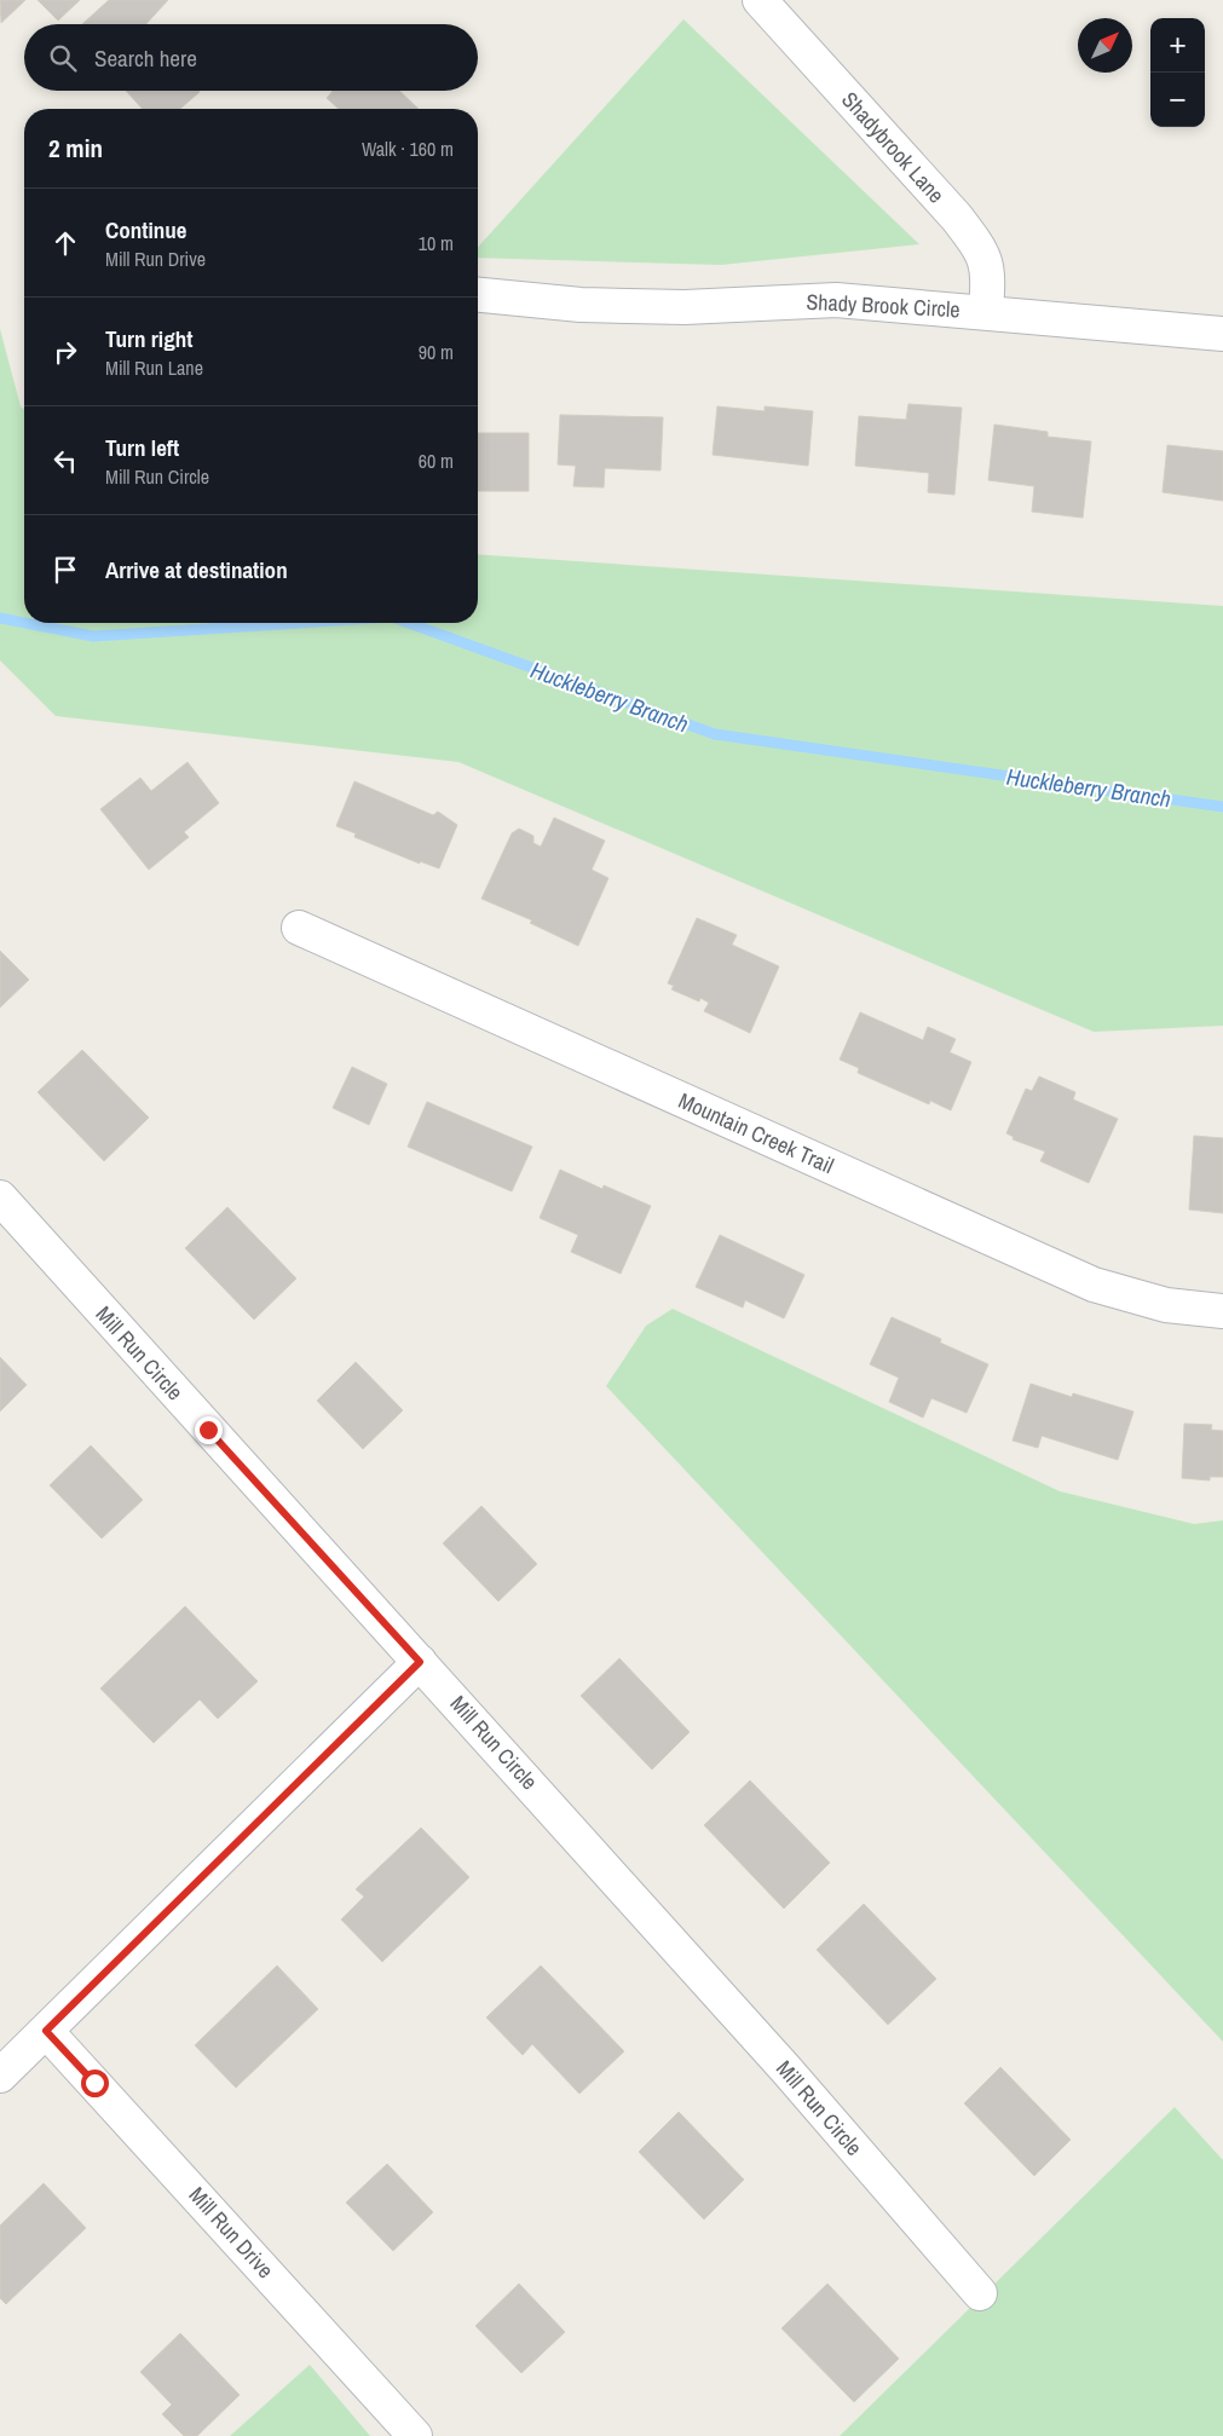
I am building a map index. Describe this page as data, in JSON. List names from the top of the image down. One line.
{"streets":{"street":["Shadybrook Lane","Shady Brook Circle","Mountain Creek Trail","Mill Run Circle","Mill Run Drive"]},"crossings":[["Shadybrook Lane","Shady Brook Circle"]],"water":["Huckleberry Branch"],"north":"top right","page":{"map_buttons":["+","−"],"search":"Search here","heading":["2 min","Walk · 160 m"],"list":[["Continue","Mill Run Drive","10 m"],["Turn right","Mill Run Lane","90 m"],["Turn left","Mill Run Circle","60 m"],"Arrive at destination"]}}
